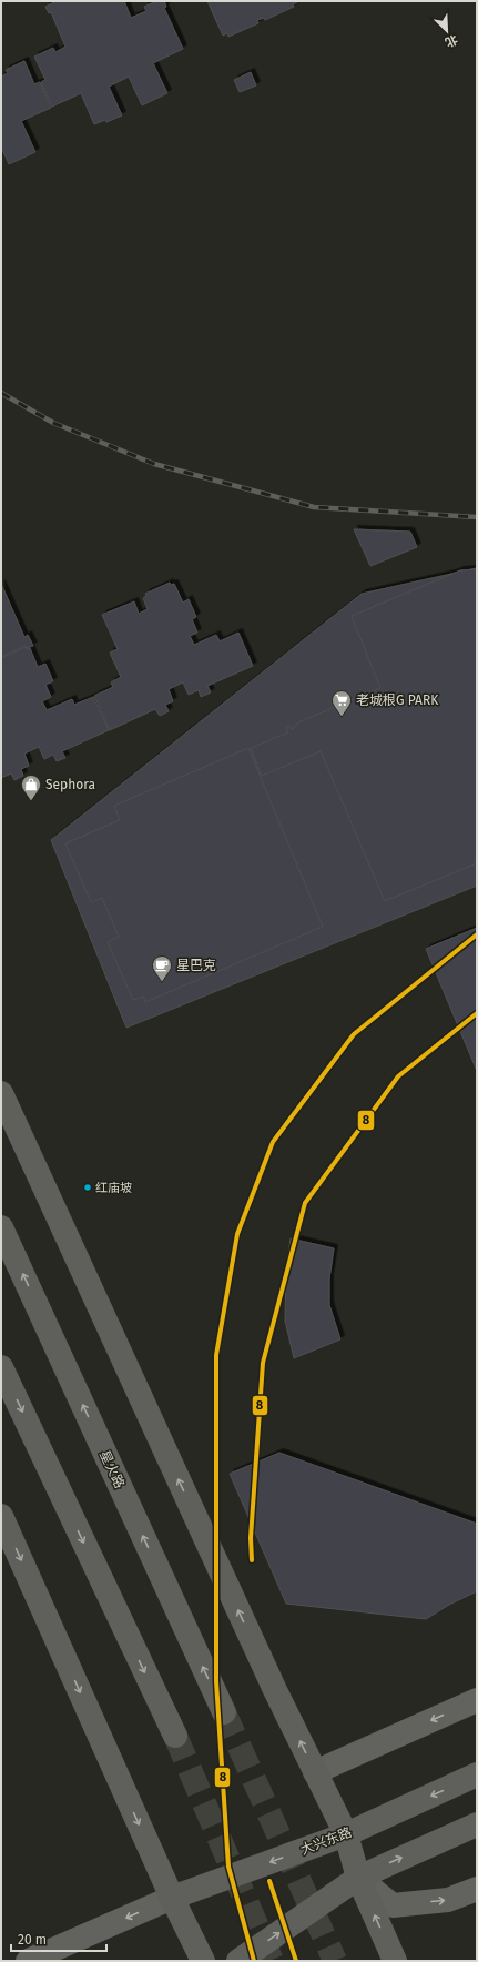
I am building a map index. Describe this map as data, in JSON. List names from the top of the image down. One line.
{"streets":{"main road":["星火路","大兴东路"]},"places":{"supermarket":["老城根G PARK"],"shop":["Sephora"],"cafe":["星巴克"],"other":["红庙坡"]},"lines":["transit line 8"],"scale_bar":"20 m","north":"bottom right"}
